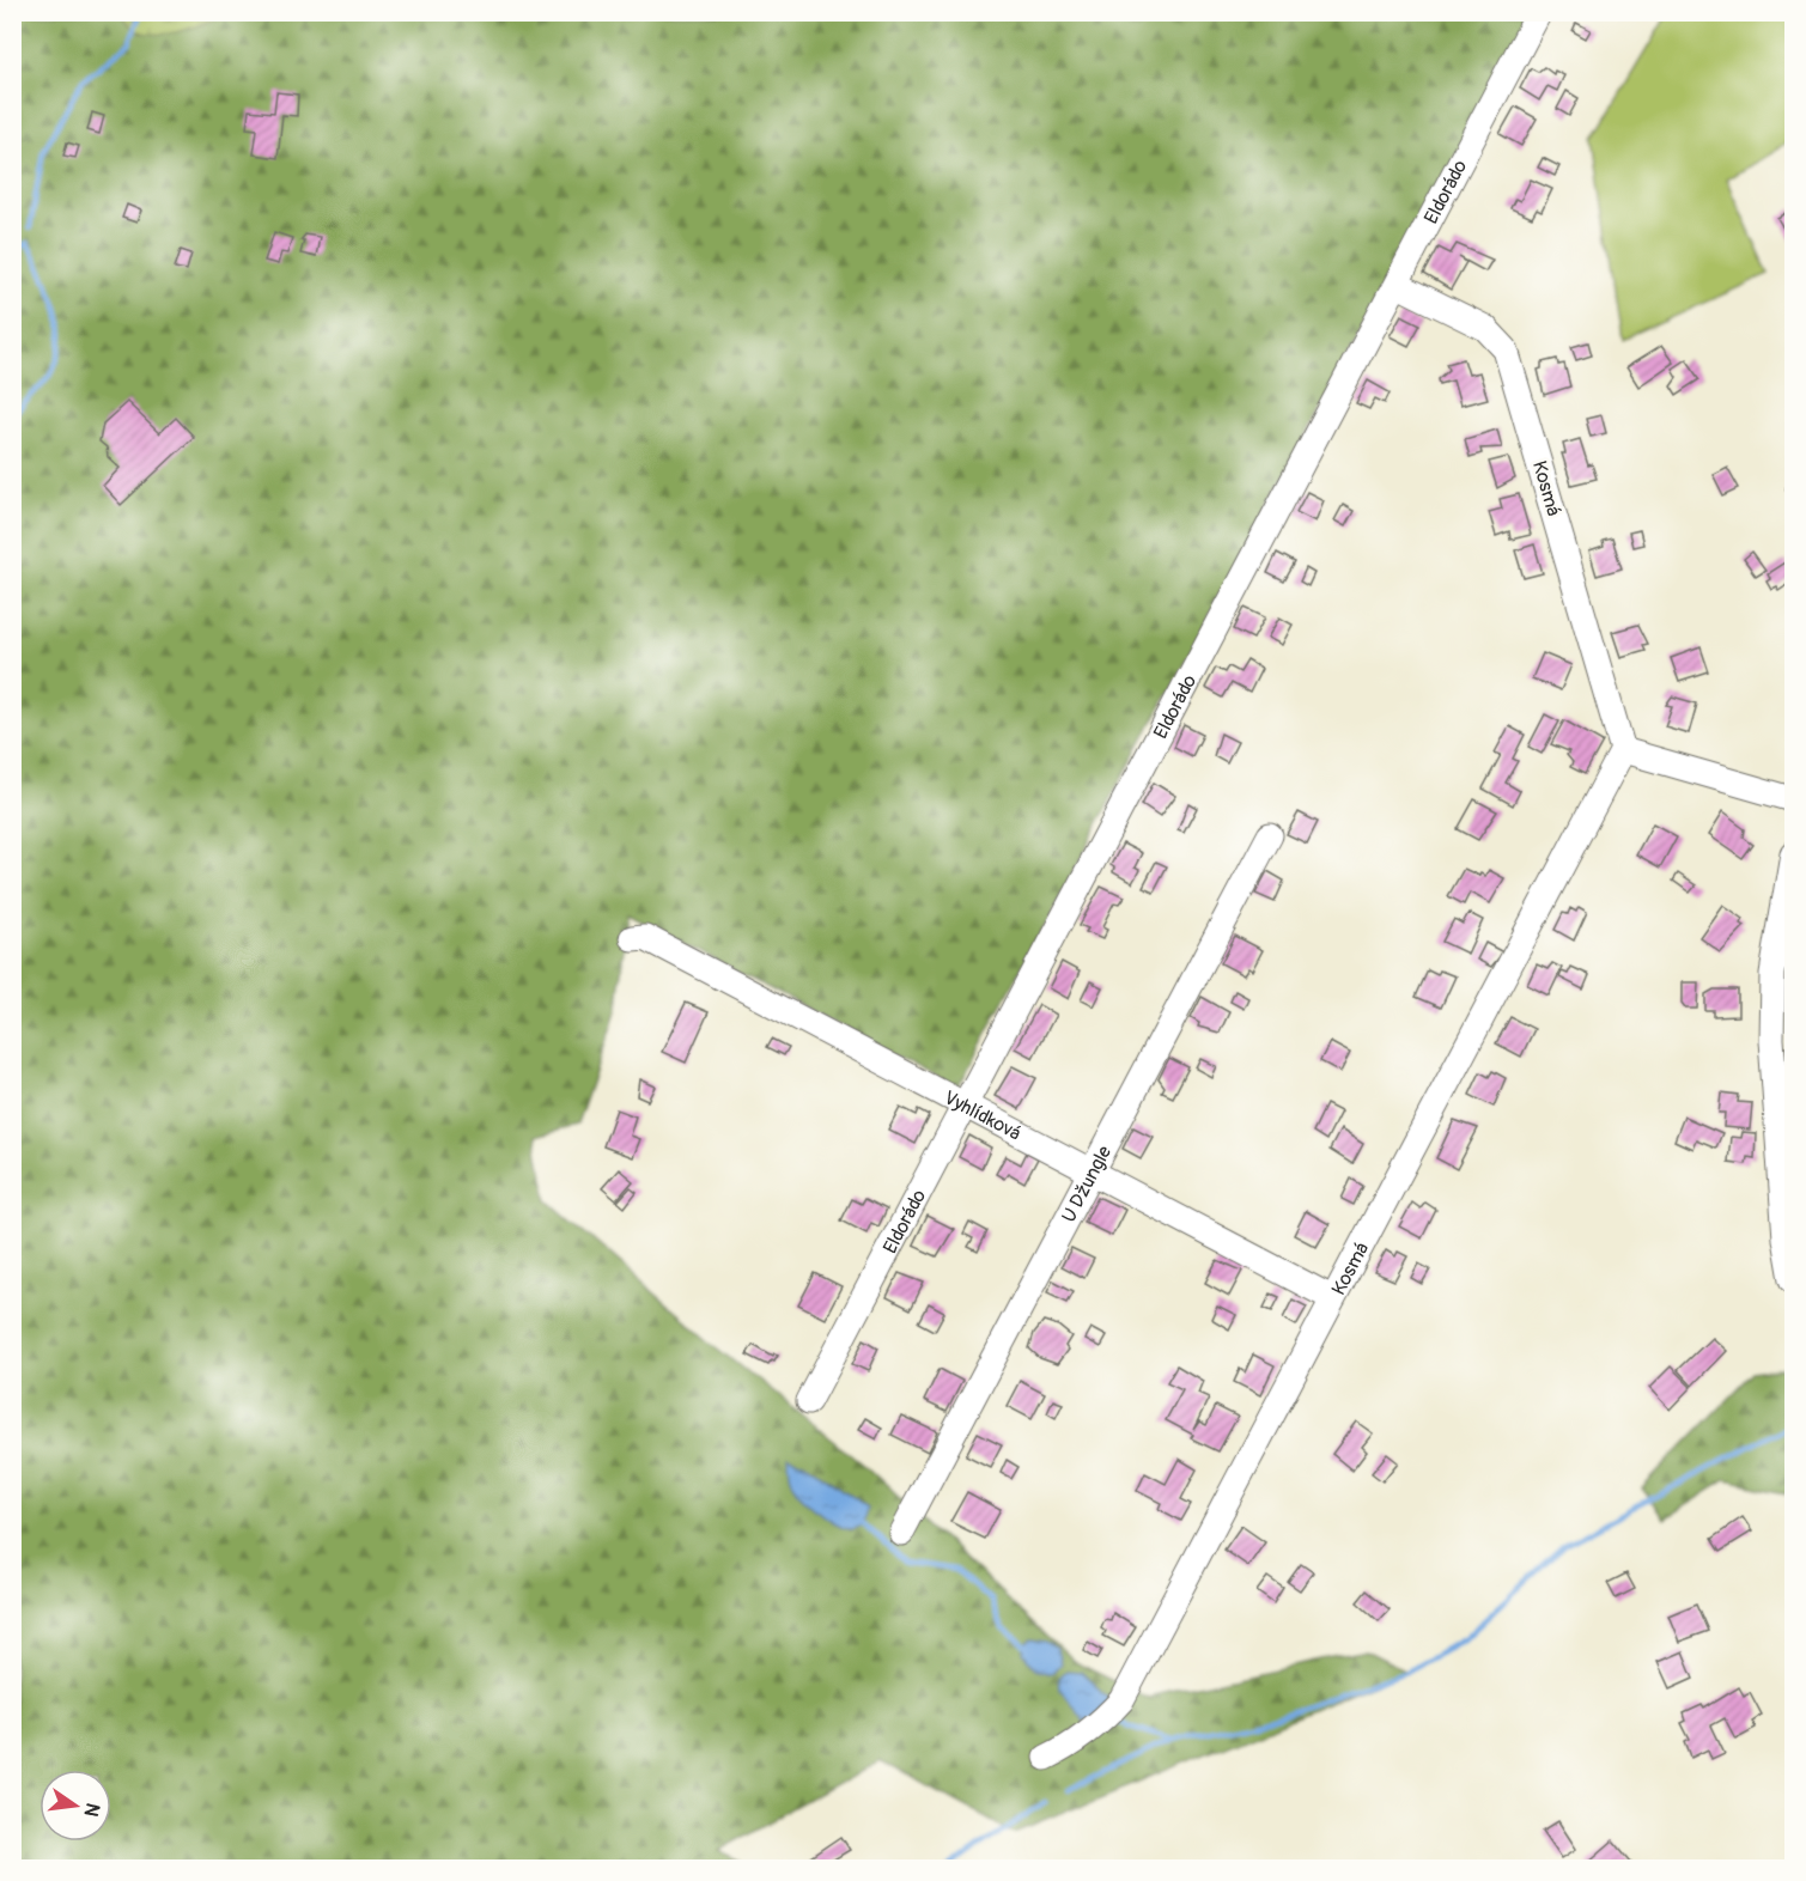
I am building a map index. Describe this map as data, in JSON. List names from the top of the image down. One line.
{"streets":{"street":["Eldorádo","Kosmá","Vyhlídková","U Džungle"]},"crossings":[["Eldorádo","Kosmá"],["Eldorádo","Vyhlídková"],["Kosmá","Vyhlídková"],["Vyhlídková","U Džungle"]],"north":"right"}
